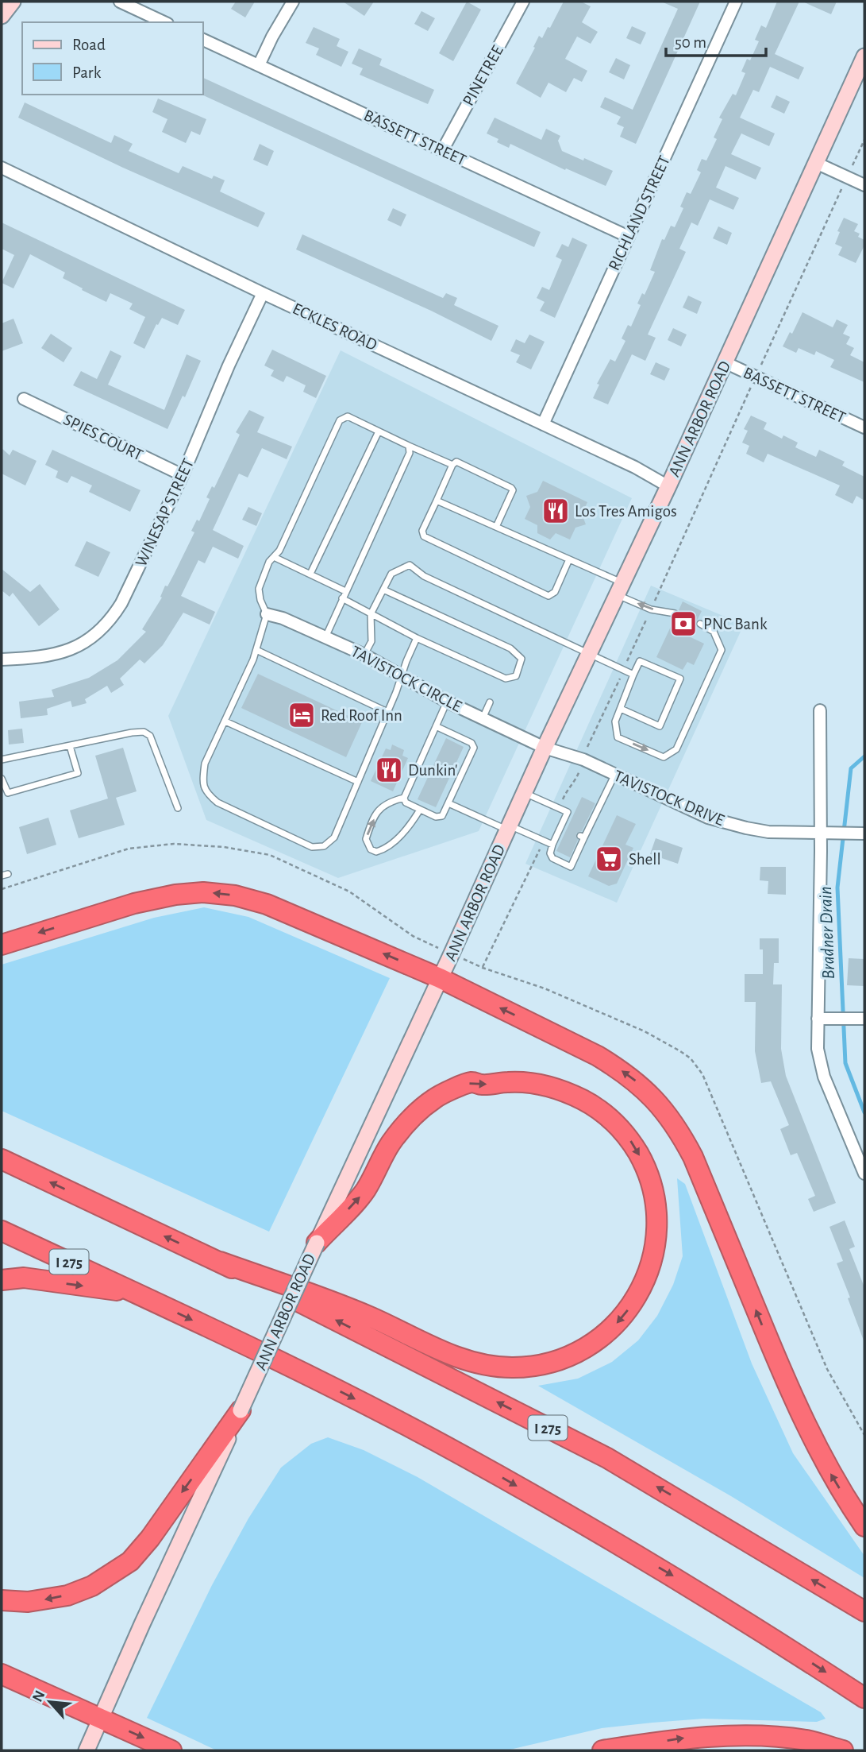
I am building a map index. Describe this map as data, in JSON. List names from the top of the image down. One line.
{"streets":{"highway":["I 275"],"main road":["ANN ARBOR ROAD"],"street":["PINETREE","BASSETT STREET","RICHLAND STREET","ECKLES ROAD","SPIES COURT","WINESAP STREET","TAVISTOCK CIRCLE","TAVISTOCK DRIVE"]},"crossings":[["PINETREE","BASSETT STREET"],["BASSETT STREET","RICHLAND STREET"],["BASSETT STREET","ANN ARBOR ROAD"],["RICHLAND STREET","ECKLES ROAD"],["ECKLES ROAD","ANN ARBOR ROAD"],["ECKLES ROAD","WINESAP STREET"],["ANN ARBOR ROAD","TAVISTOCK CIRCLE"],["ANN ARBOR ROAD","TAVISTOCK DRIVE"],["SPIES COURT","WINESAP STREET"],["TAVISTOCK CIRCLE","TAVISTOCK DRIVE"]],"water":["Bradner Drain"],"places":{"restaurant":["Los Tres Amigos","Dunkin'"],"bank":["PNC Bank"],"hotel":["Red Roof Inn"],"supermarket":["Shell"]},"legend":["Road","Park"],"scale_bar":"50 m","north":"top left"}
